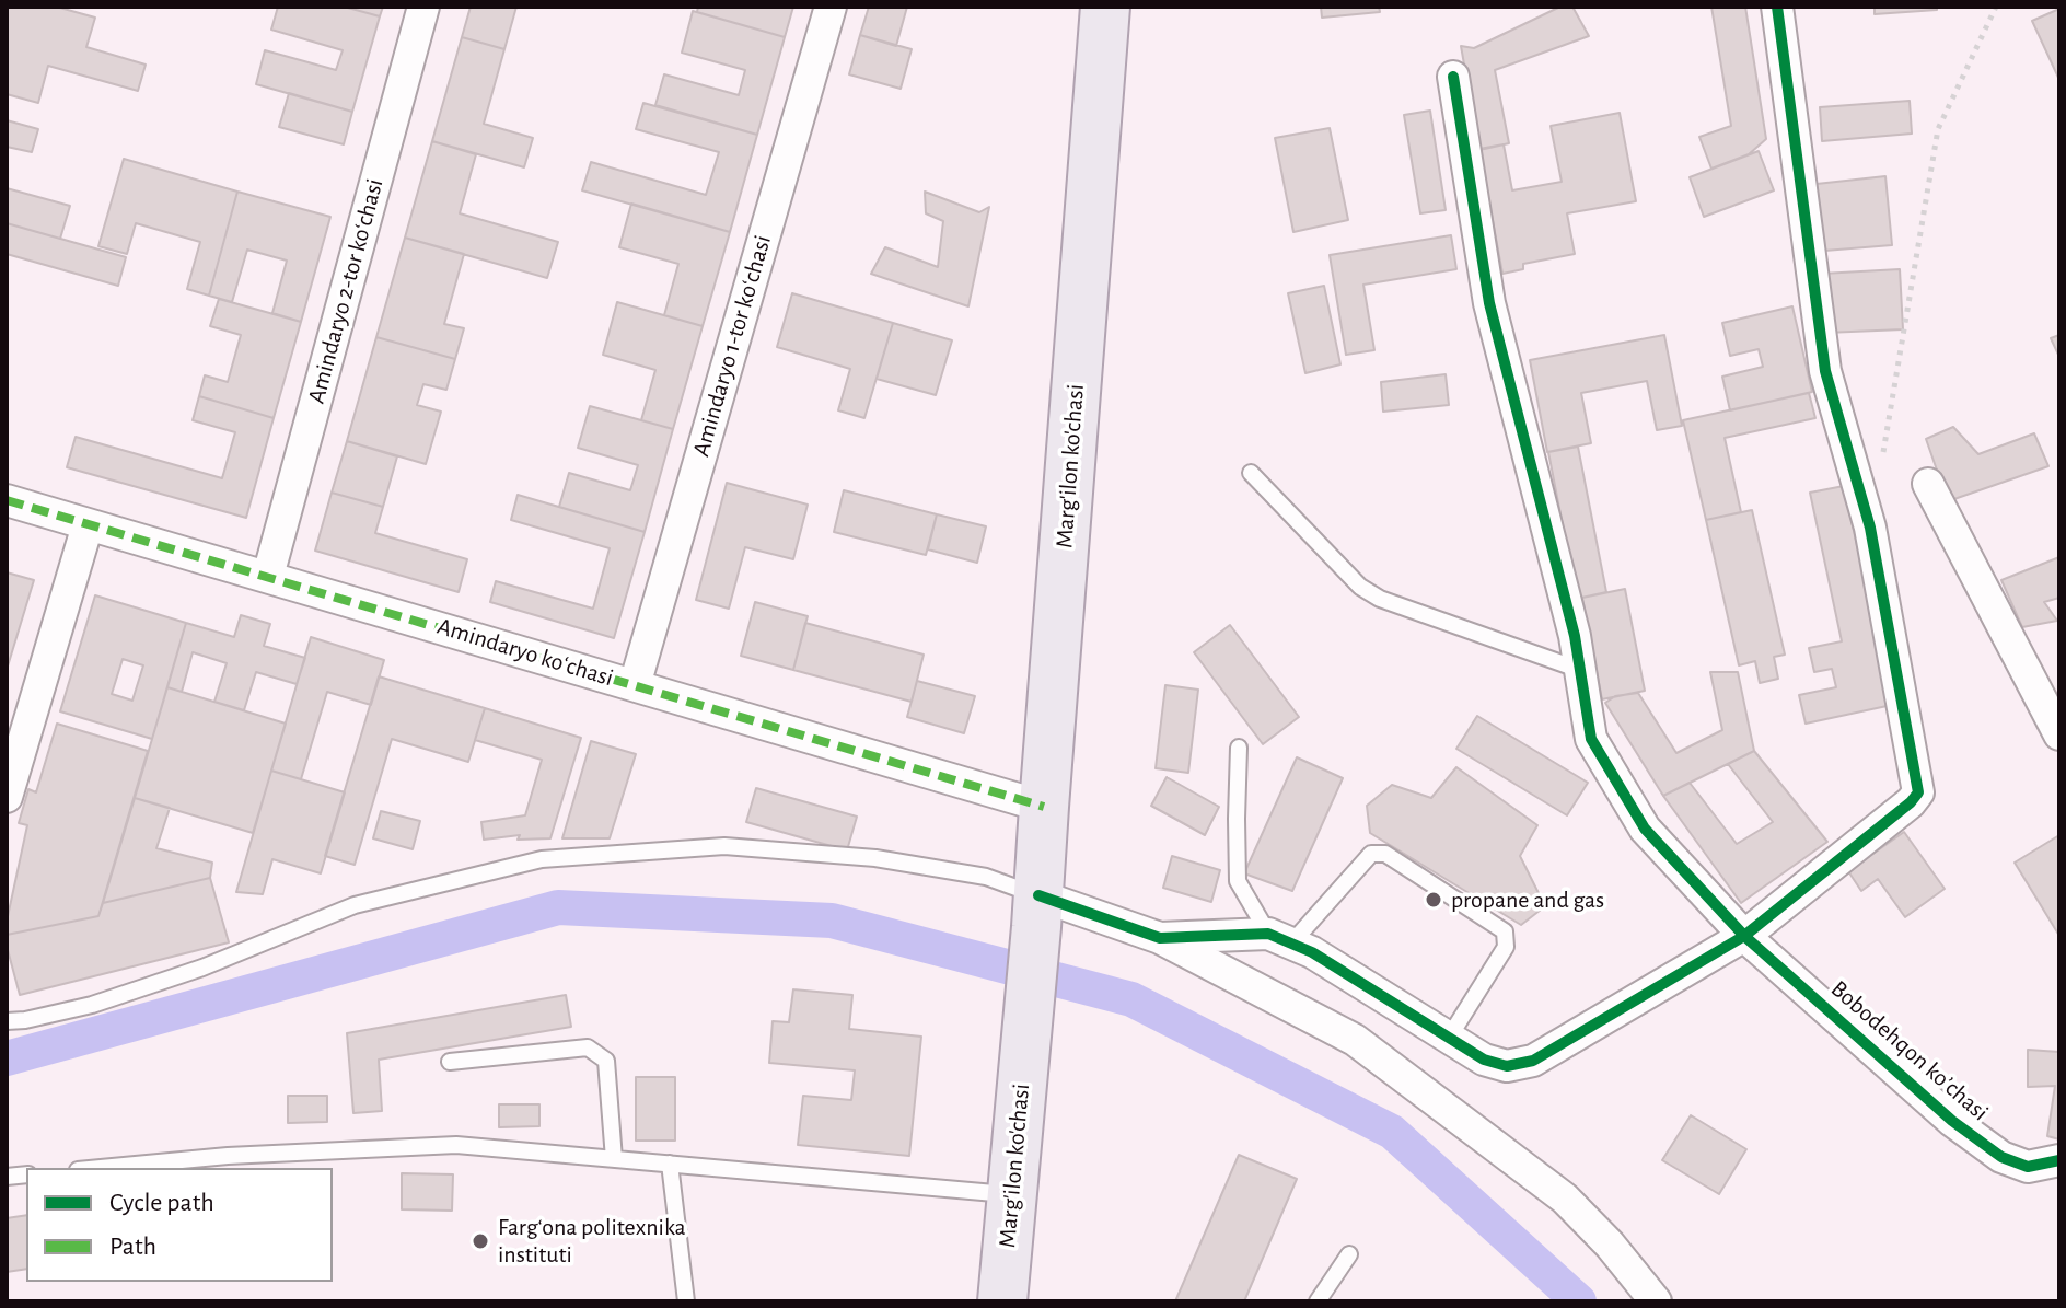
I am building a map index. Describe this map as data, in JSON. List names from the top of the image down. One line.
{"streets":{"main road":["Marg'ilon ko'chasi"],"street":["Amindaryo 2-tor koʻchasi","Amindaryo 1-tor koʻchasi","Amindaryo koʻchasi","Bobodehqon koʼchasi"]},"crossings":[["Amindaryo 2-tor koʻchasi","Amindaryo koʻchasi"],["Amindaryo 1-tor koʻchasi","Amindaryo koʻchasi"],["Marg'ilon ko'chasi","Amindaryo koʻchasi"]],"places":["propane and gas","Fargʻona politexnika instituti"],"legend":["Cycle path","Path"]}
